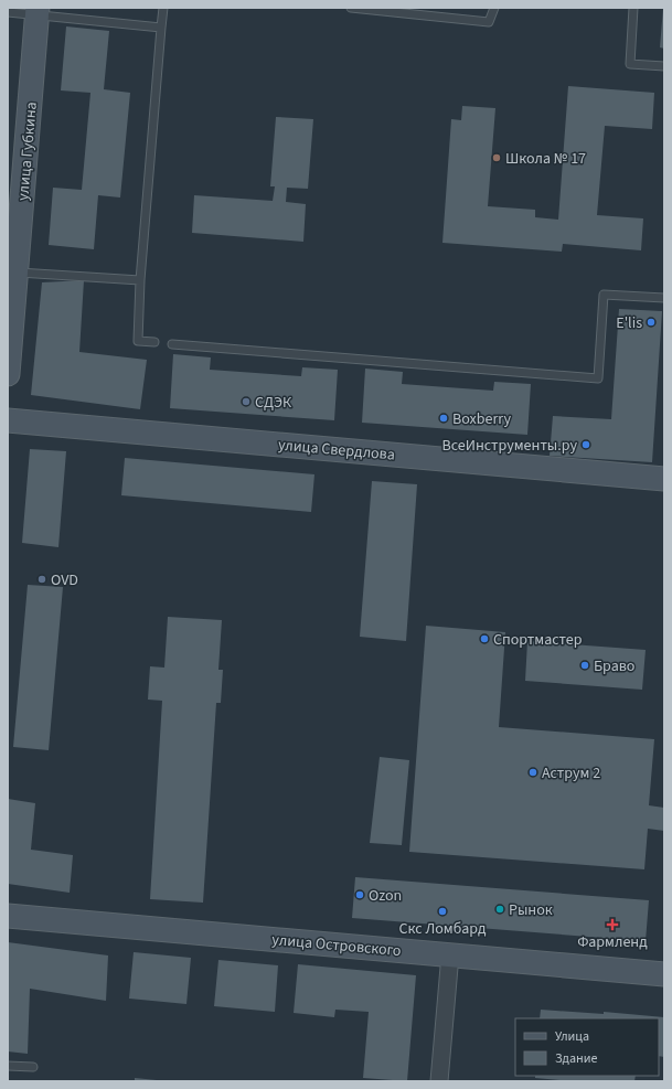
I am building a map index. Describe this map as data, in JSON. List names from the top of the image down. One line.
{"streets":{"street":["улица Губкина","улица Свердлова","улица Островского"]},"places":{"other":["Школа № 17","E'lis","СДЭК","Boxberry","ВсеИнструменты.ру","OVD","Спортмастер","Браво","Аструм 2","Ozon","Рынок","Скс Ломбард"],"health":["Фармленд"]},"legend":["Улица","Здание"]}
